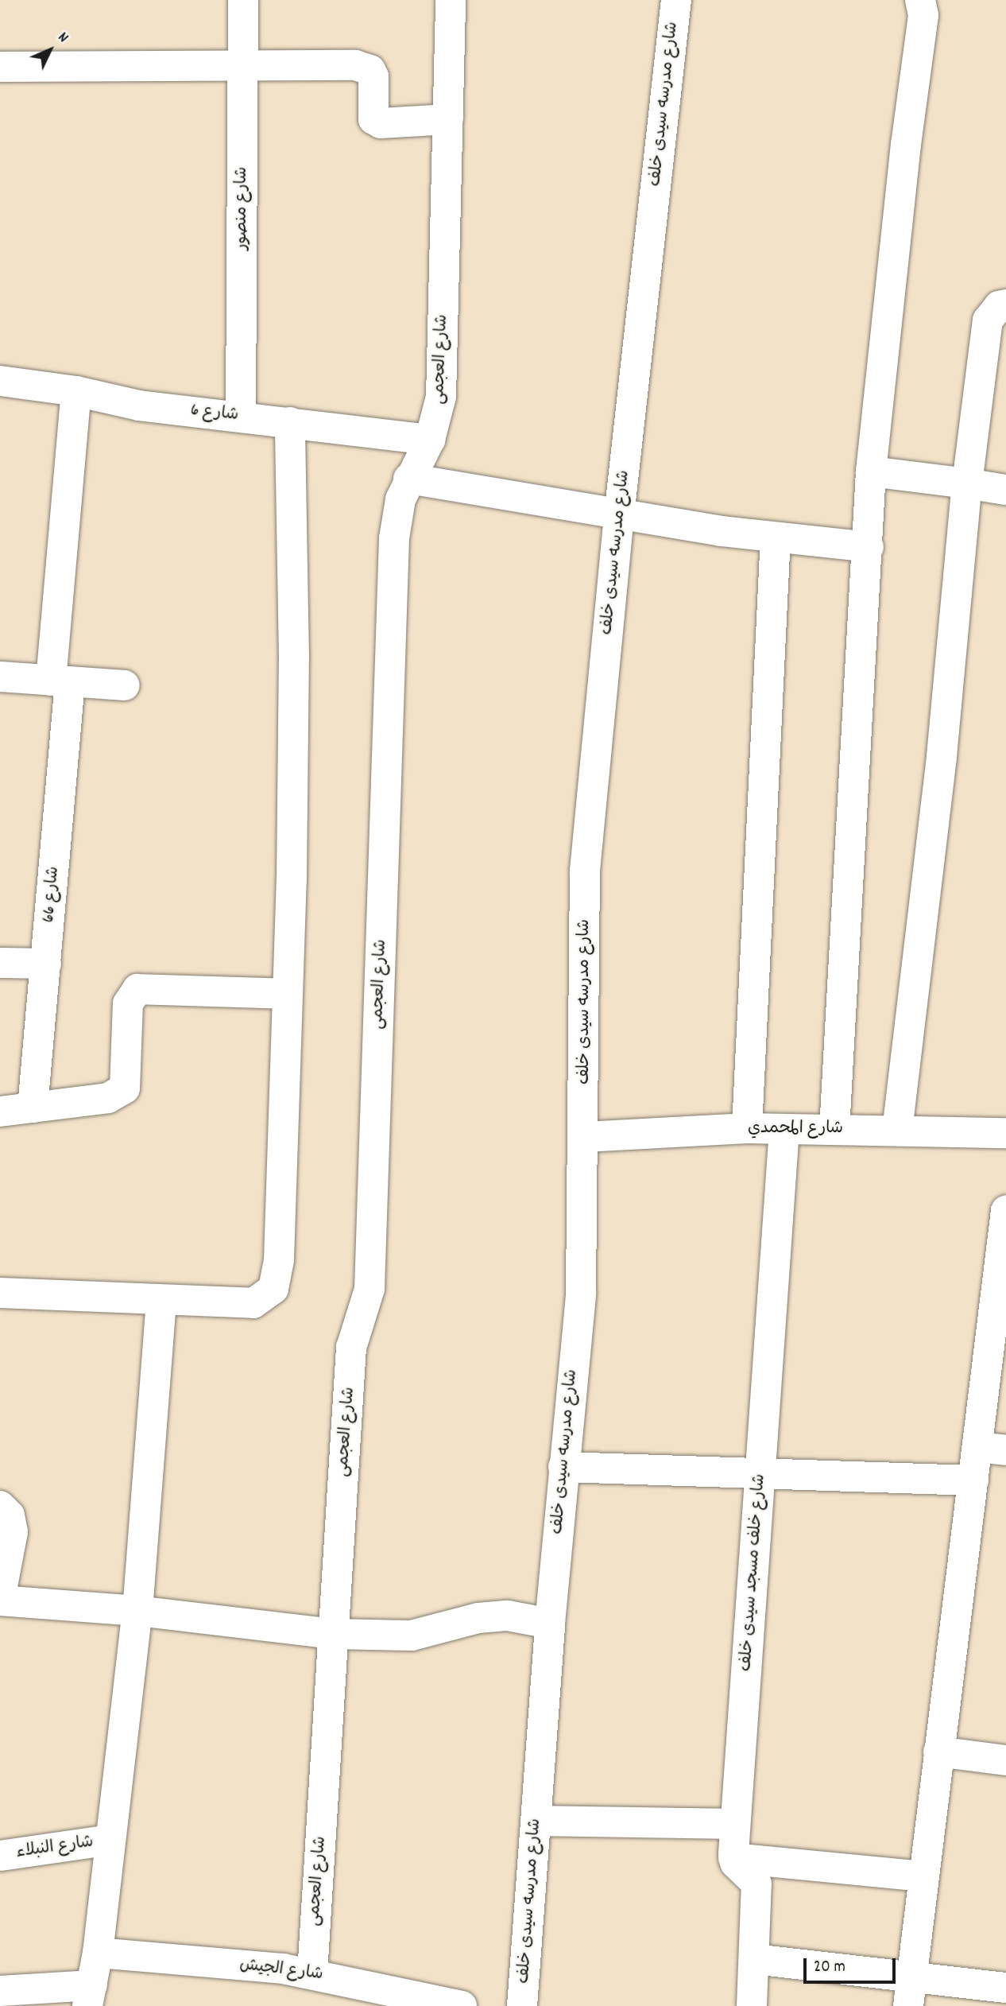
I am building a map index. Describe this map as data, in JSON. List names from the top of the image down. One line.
{"streets":{"street":["شارع مدرسه سيدى خلف","شارع منصور","شارع العجمى","شارع 6","شارع 66","شارع المحمدي","شارع خلف مسجد سيدى خلف","شارع النبلاء","شارع الجيش"]},"crossings":[["شارع مدرسه سيدى خلف","شارع المحمدي"],["شارع منصور","شارع 6"],["شارع العجمى","شارع 6"],["شارع العجمى","شارع الجيش"],["شارع 6","شارع 66"],["شارع المحمدي","شارع خلف مسجد سيدى خلف"]],"scale_bar":"20 m","north":"top right"}
